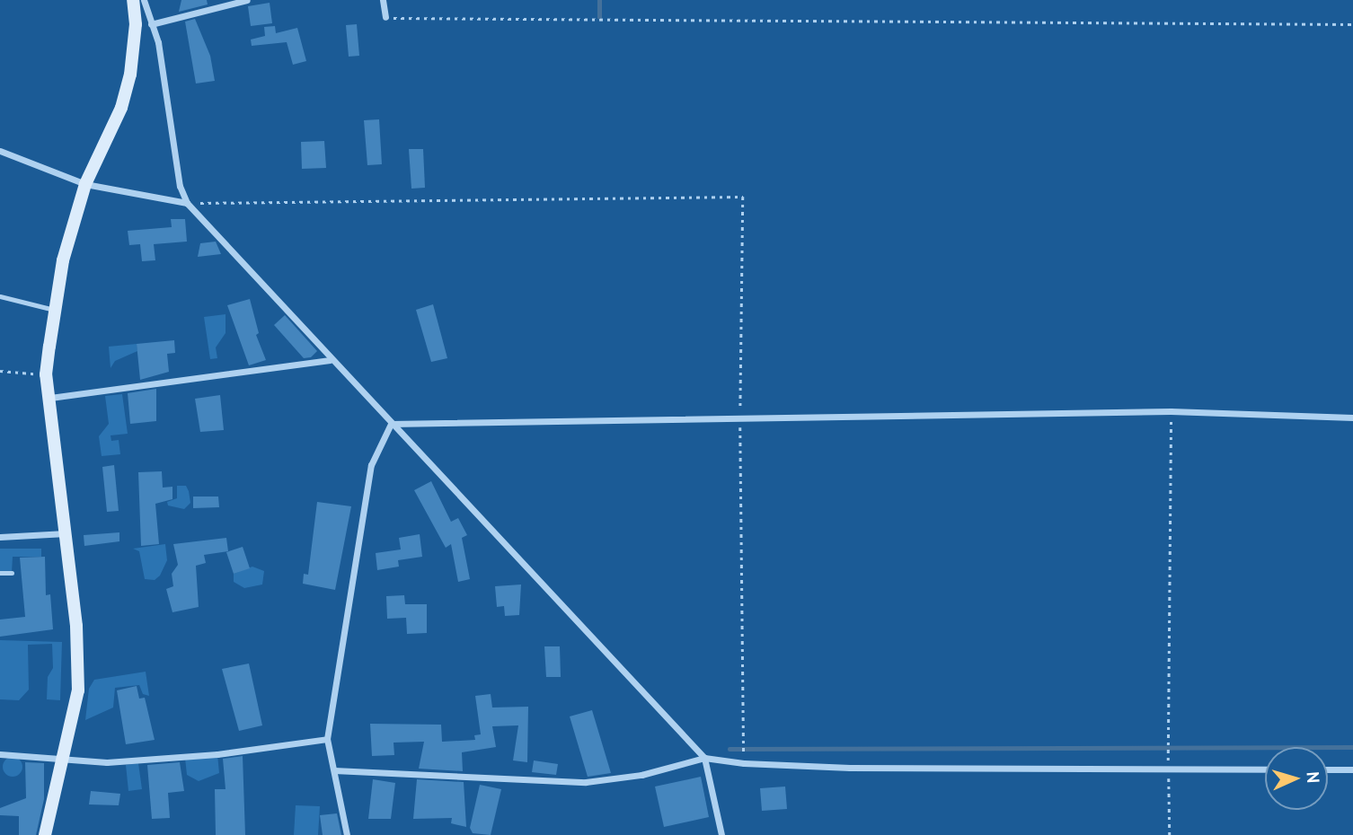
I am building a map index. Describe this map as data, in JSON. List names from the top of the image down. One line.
{"north":"right"}
